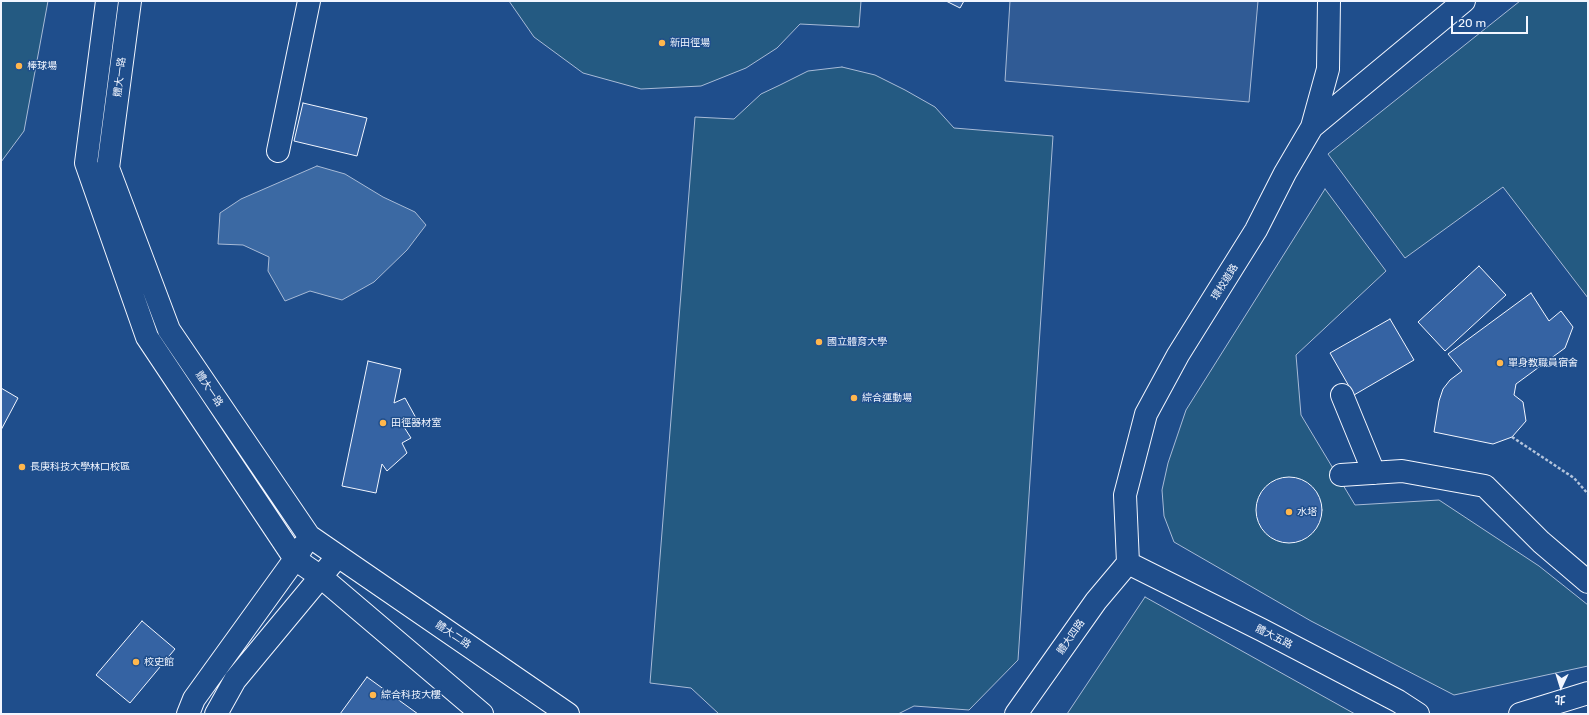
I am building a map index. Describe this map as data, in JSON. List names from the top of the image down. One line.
{"streets":{"street":["體大一路","環校道路","體大二路","體大四路","體大五路"]},"crossings":[["體大一路","體大二路"],["環校道路","體大四路"],["環校道路","體大五路"],["體大四路","體大五路"]],"places":["新田徑場","棒球場","國立體育大學","單身教職員宿舍","綜合運動場","田徑器材室","長庚科技大學林口校區","水塔","校史館","綜合科技大樓"],"scale_bar":"20 m","north":"bottom"}
